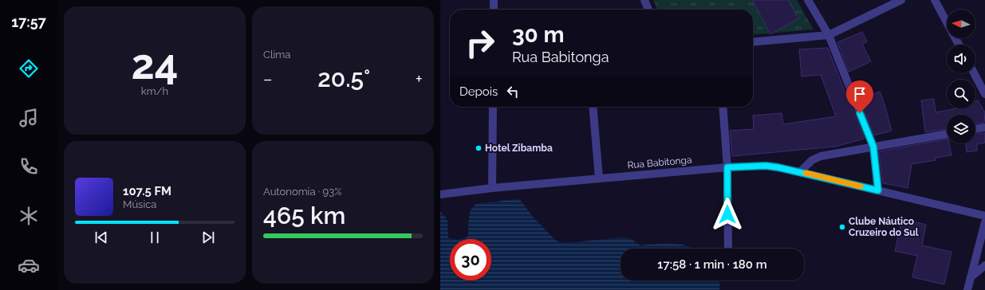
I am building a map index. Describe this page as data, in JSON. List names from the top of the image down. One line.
{"streets":{"street":["Rua Babitonga"]},"places":["Hotel Zibamba","Clube Náutico Cruzeiro do Sul"],"north":"left","page":{"tabs":"17:57","tile":[["24","km/h"],"Clima",["Autonomia · 93%","465 km"]],"turn":["30 m","Rua Babitonga"],"heat":["−","20.5°","+"],"then":"Depois","song":["107.5 FM","Música"],"limit":"30","trip":"17:58 · 1 min · 180 m"}}
